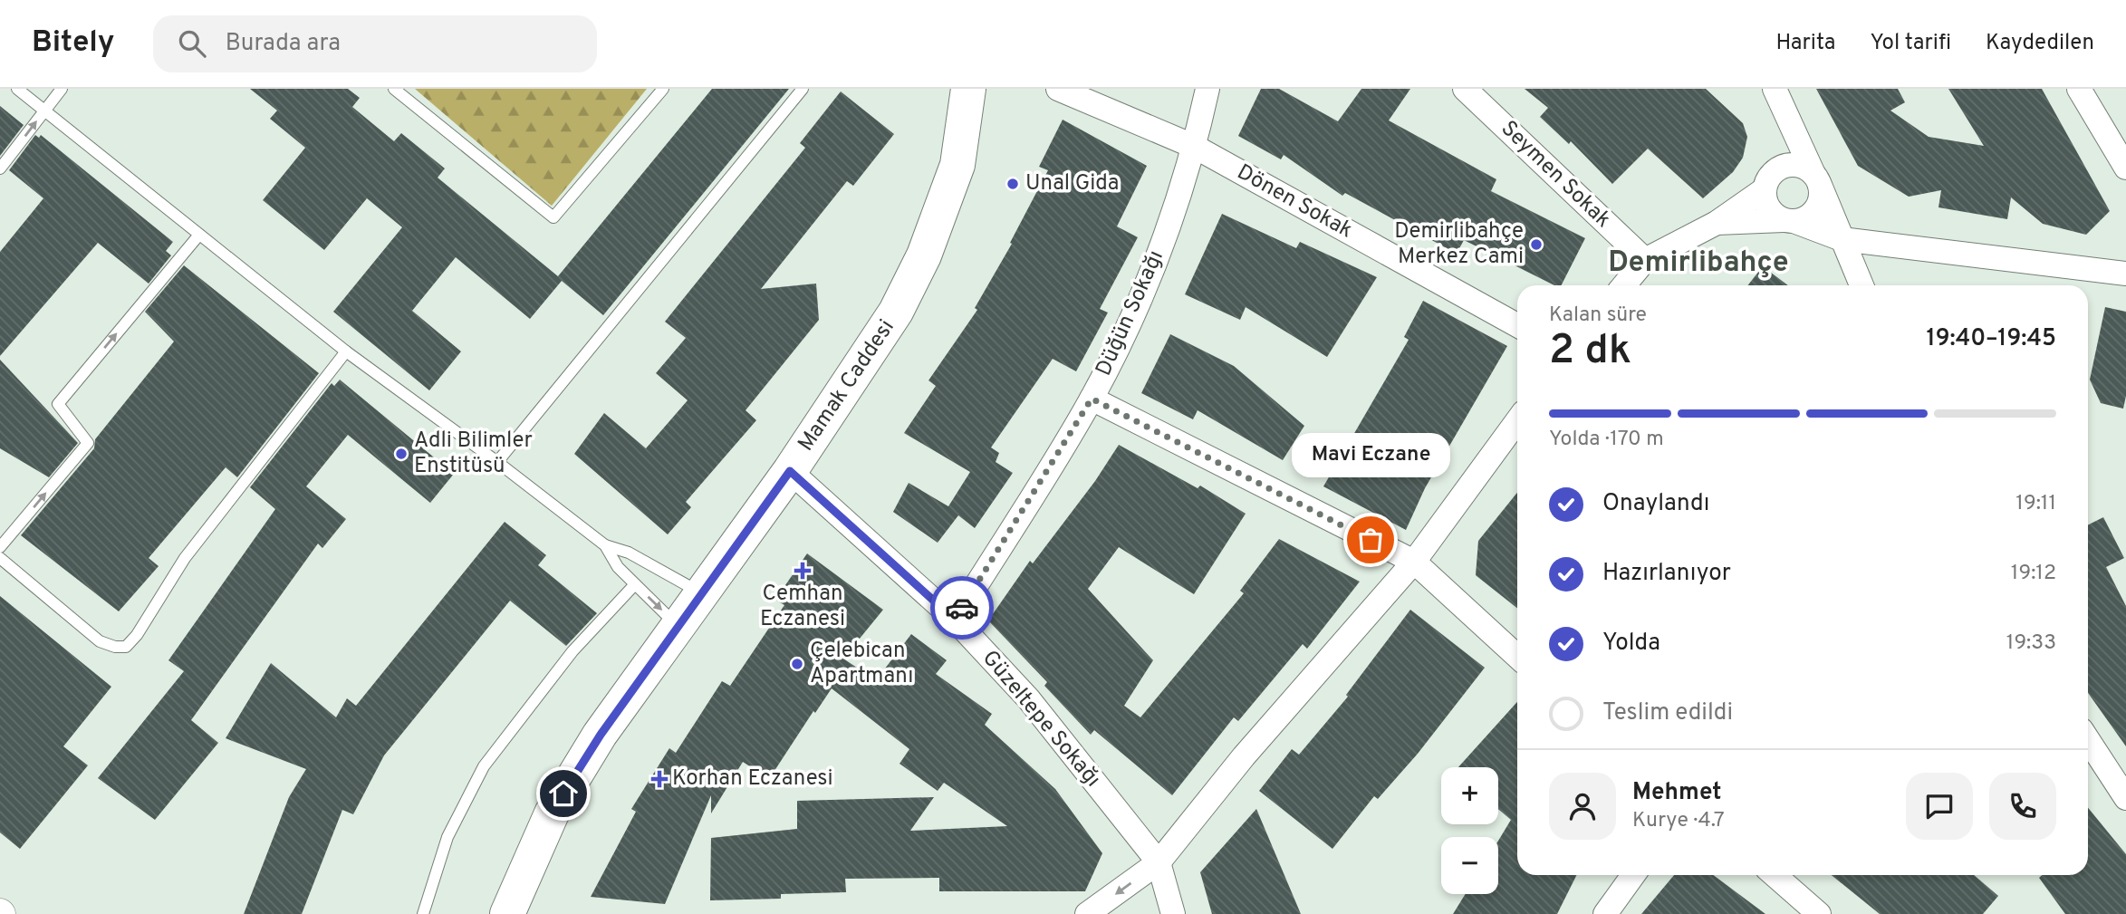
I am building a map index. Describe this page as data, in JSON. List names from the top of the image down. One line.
{"streets":{"main road":["Mamak Caddesi"],"street":["Seymen Sokak","Dönen Sokak","Düğün Sokağı","Güzeltepe Sokağı"]},"crossings":[["Dönen Sokak","Düğün Sokağı"],["Düğün Sokağı","Güzeltepe Sokağı"],["Mamak Caddesi","Güzeltepe Sokağı"]],"districts":["Demirlibahçe"],"places":{"other":["Unal Gida","Demirlibahçe Merkez Cami","Adli Bilimler Enstitüsü","Mavi Eczane","Çelebican Apartmanı"],"health":["Cemhan Eczanesi","Korhan Eczanesi"]},"page":{"header":"Bitely","search":"Burada ara","nav":["Harita","Yol tarifi","Kaydedilen"],"heading":["2 dk","Kalan süre","19:40–19:45"],"panel":["Mehmet","Kurye · 4.7"],"bar":"Yolda · 170 m","bubble":"Mavi Eczane","list":[["Onaylandı","19:11"],["Hazırlanıyor","19:12"],["Yolda","19:33"],"Teslim edildi"],"map_buttons":["+","−"]}}
